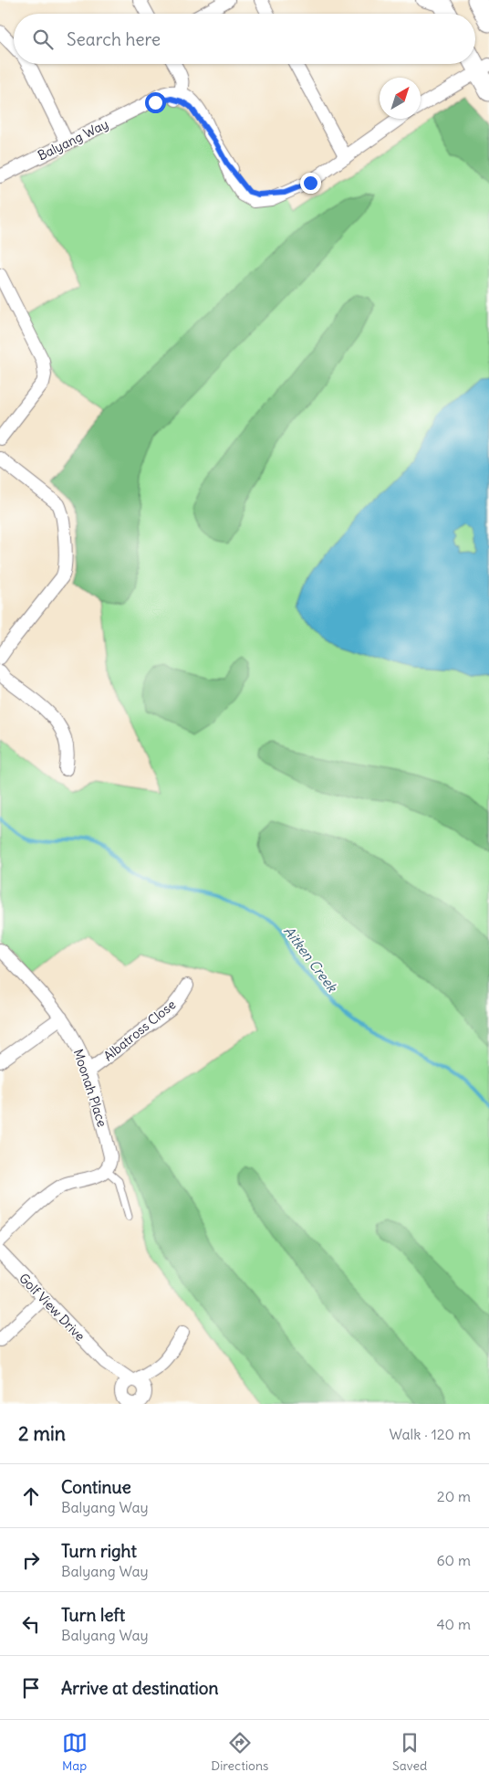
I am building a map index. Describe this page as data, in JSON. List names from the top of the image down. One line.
{"streets":{"street":["Balyang Way","Albatross Close","Moonah Place","Golf View Drive"]},"crossings":[["Albatross Close","Moonah Place"]],"water":["Aitken Creek"],"north":"top right","page":{"search":"Search here","heading":["2 min","Walk · 120 m"],"list":[["Continue","Balyang Way","20 m"],["Turn right","Balyang Way","60 m"],["Turn left","Balyang Way","40 m"],"Arrive at destination"],"nav":["Map","Directions","Saved"]}}
